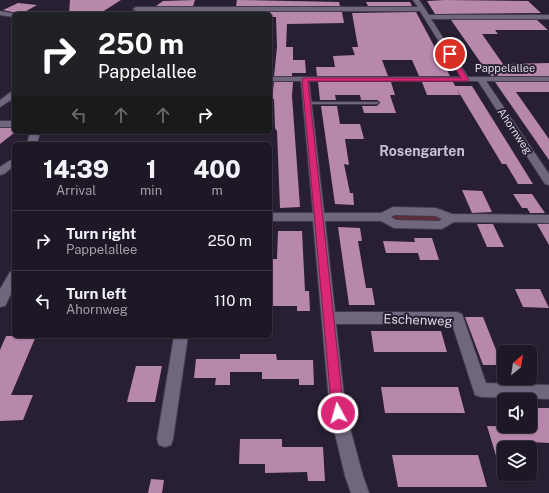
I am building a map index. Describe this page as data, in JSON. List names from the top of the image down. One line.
{"streets":{"street":["Pappelallee","Ahornweg","Eschenweg"]},"crossings":[["Pappelallee","Ahornweg"]],"districts":["Rosengarten"],"north":"top right","page":{"turn":["250 m","Pappelallee"],"eta":["14:39","Arrival","1","min","400","m"],"list":[{"name":"Turn right","note":"Pappelallee","value":"250 m"},{"name":"Turn left","note":"Ahornweg","value":"110 m"}]}}
